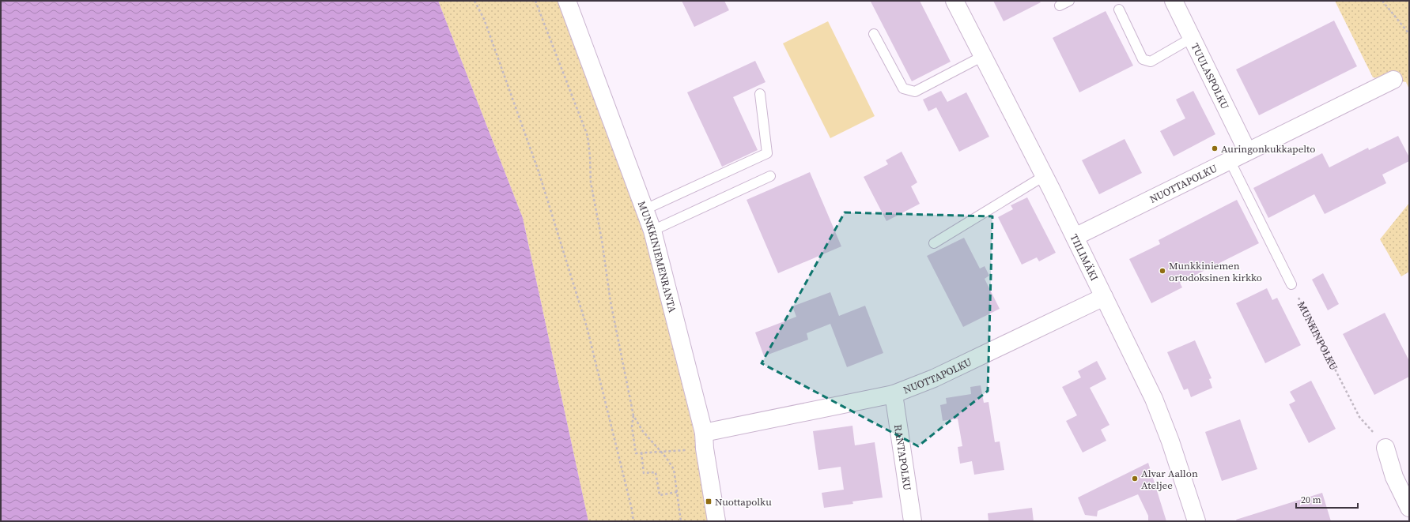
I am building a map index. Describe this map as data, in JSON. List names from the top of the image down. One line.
{"streets":{"street":["TUULASPOLKU","NUOTTAPOLKU","MUNKKINIEMENRANTA","TIILIMÄKI","RANTAPOLKU"],"path":["MUNKINPOLKU"]},"crossings":[["TUULASPOLKU","NUOTTAPOLKU"],["NUOTTAPOLKU","MUNKKINIEMENRANTA"],["NUOTTAPOLKU","TIILIMÄKI"],["NUOTTAPOLKU","RANTAPOLKU"]],"places":{"other":["Auringonkukkapelto","Munkkiniemen ortodoksinen kirkko","Alvar Aallon Ateljee"],"transit":["Nuottapolku"]},"scale_bar":"20 m"}
